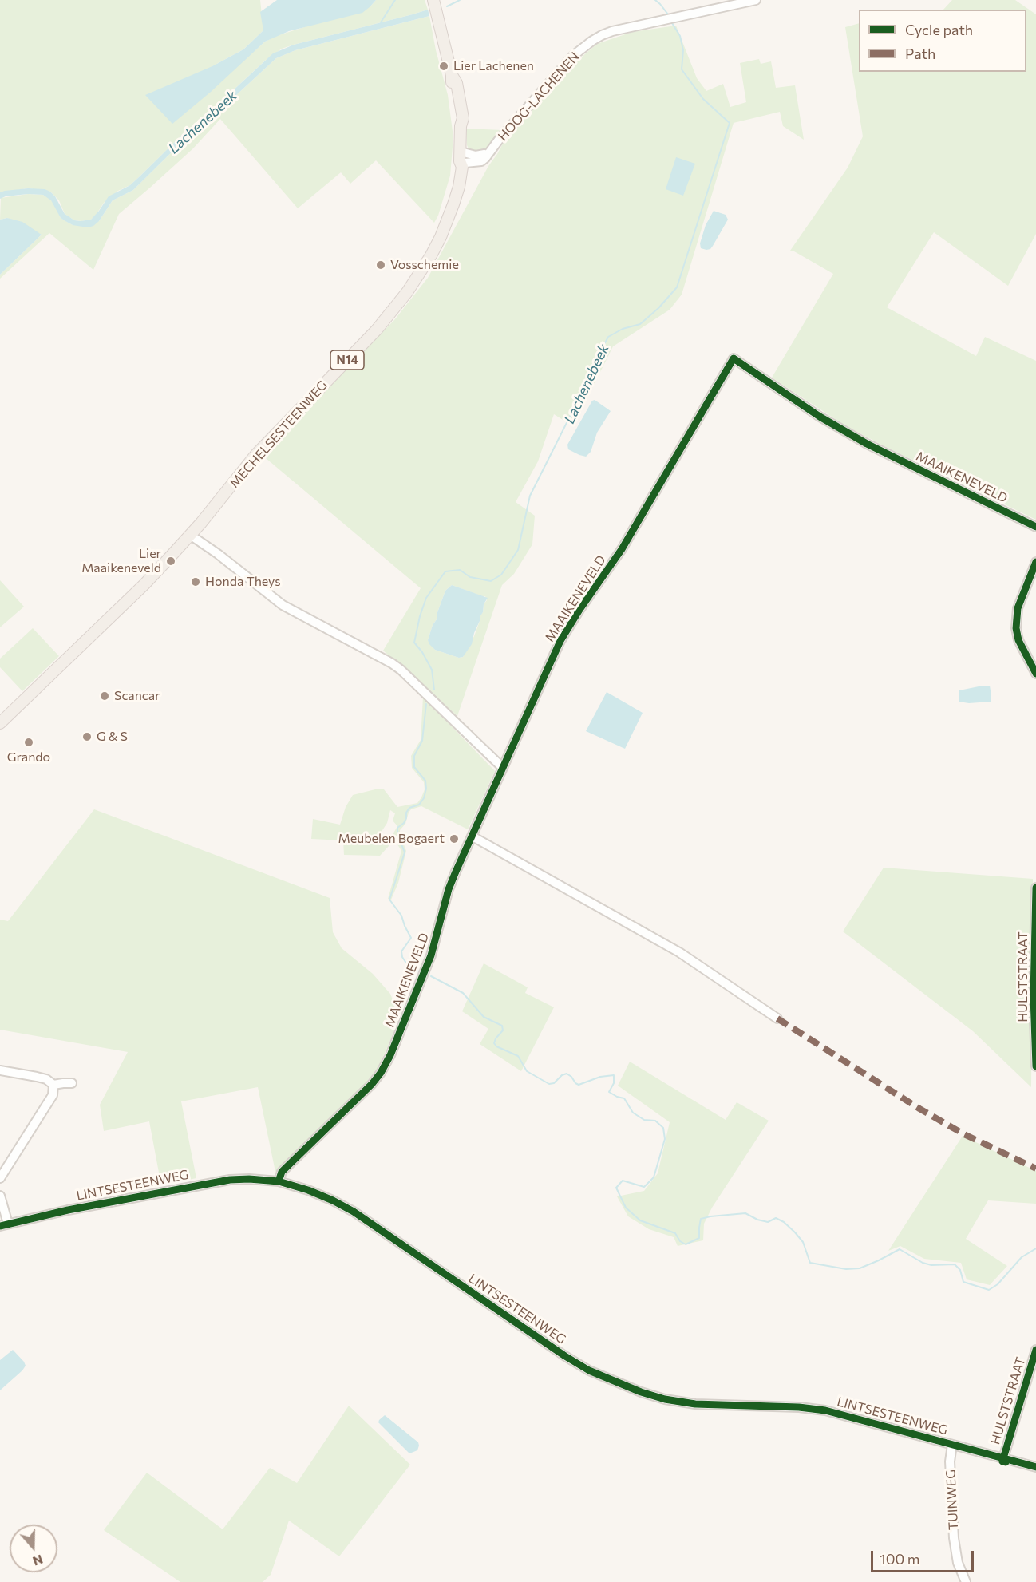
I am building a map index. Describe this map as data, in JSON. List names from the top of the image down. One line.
{"streets":{"main road":["N14","MECHELSESTEENWEG"],"street":["HOOG-LACHENEN","MAAIKENEVELD","HULSTSTRAAT","LINTSESTEENWEG","TUINWEG"]},"crossings":[["HOOG-LACHENEN","MECHELSESTEENWEG"],["MAAIKENEVELD","LINTSESTEENWEG"],["HULSTSTRAAT","LINTSESTEENWEG"],["LINTSESTEENWEG","TUINWEG"]],"water":["Lachenebeek"],"places":["Lier Lachenen","Vosschemie","Lier Maaikeneveld","Honda Theys","Scancar","G & S","Grando","Meubelen Bogaert"],"legend":["Cycle path","Path"],"scale_bar":"100 m","north":"bottom"}
